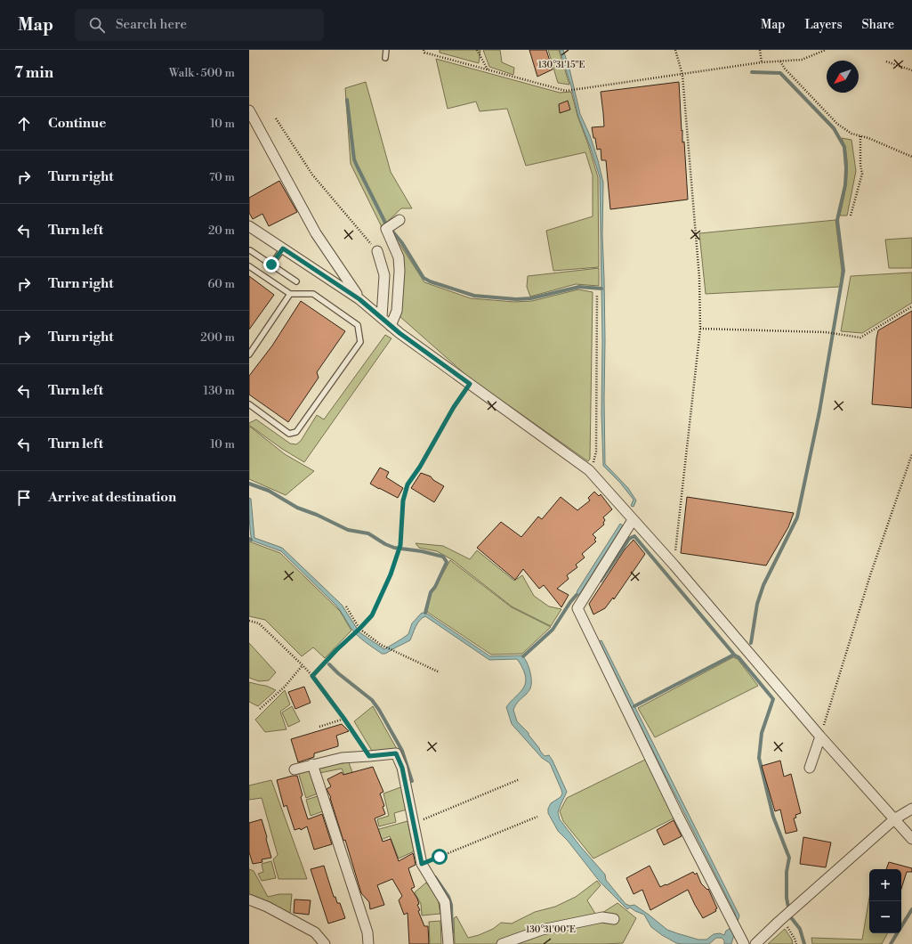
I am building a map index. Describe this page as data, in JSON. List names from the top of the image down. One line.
{"north":"bottom left","page":{"header":"Map","search":"Search here","nav":["Map","Layers","Share"],"heading":["7 min","Walk · 500 m"],"list":[["Continue","10 m"],["Turn right","70 m"],["Turn left","20 m"],["Turn right","60 m"],["Turn right","200 m"],["Turn left","130 m"],["Turn left","10 m"],"Arrive at destination"],"map_buttons":["+","−"]},"coordinates":["130°31'15\"E","130°31'00\"E"]}
